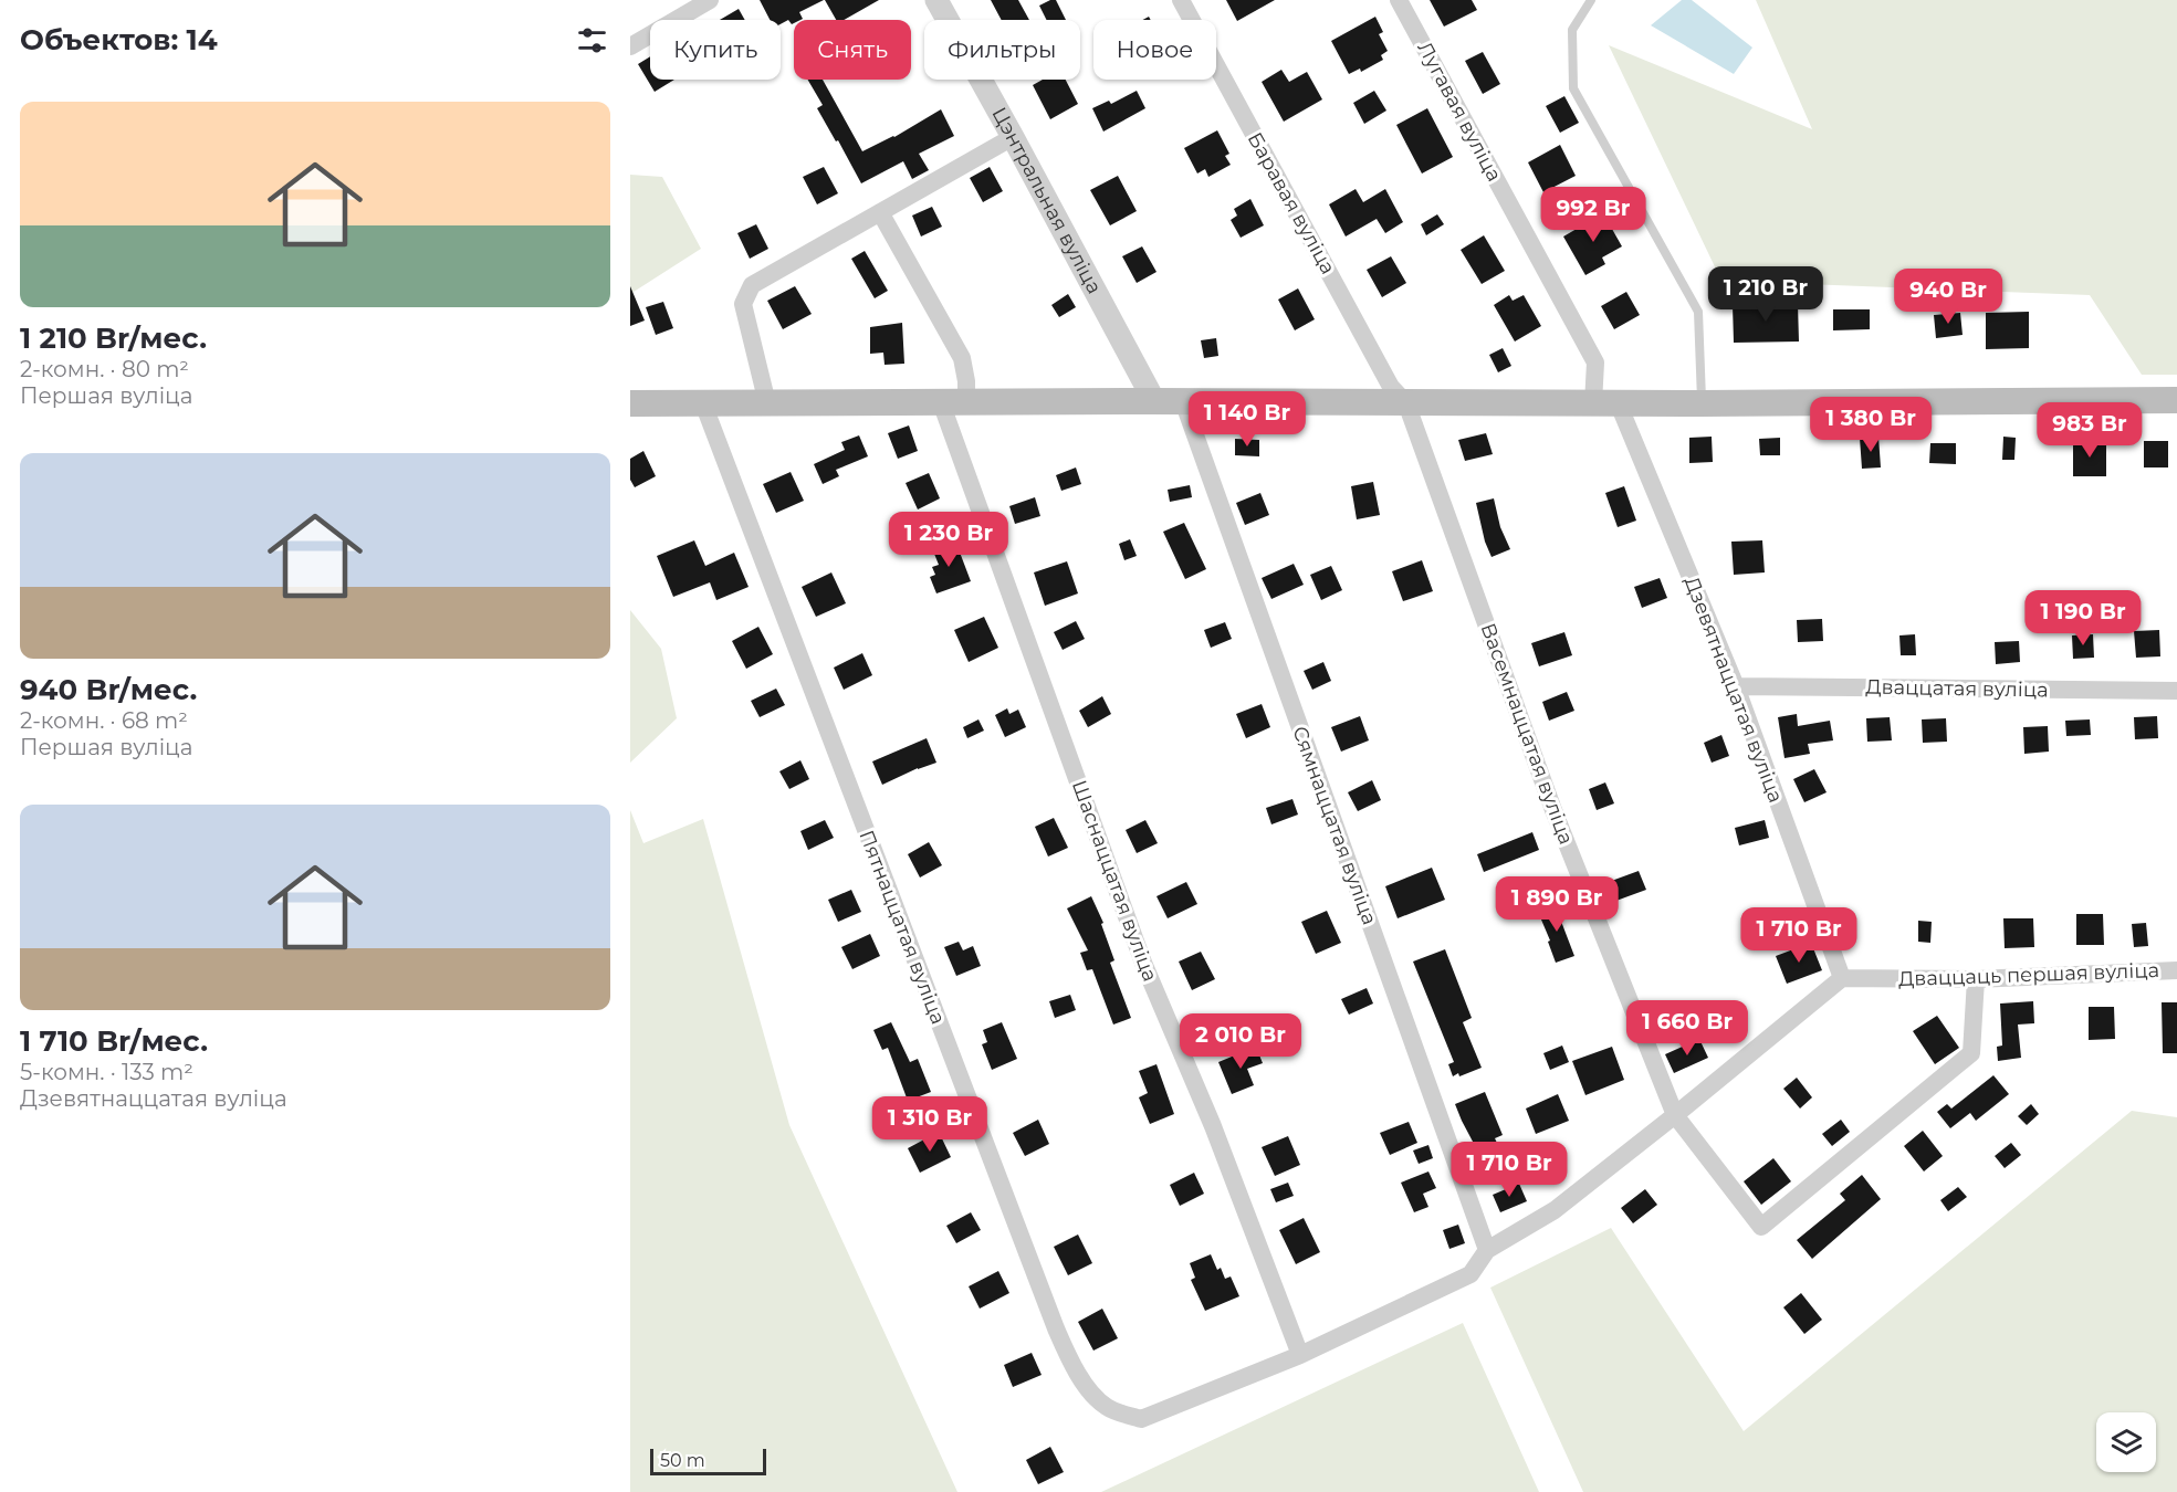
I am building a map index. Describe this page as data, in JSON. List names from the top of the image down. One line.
{"streets":{"street":["Лугавая вуліца","Цэнтральная вуліца","Баравая вуліца","Дваццатая вуліца","Дзевятнаццатая вуліца","Васемнаццатая вуліца","Сямнаццатая вуліца","Шаснаццатая вуліца","Пятнаццатая вуліца","Дваццаць першая вуліца"]},"crossings":[["Лугавая вуліца","Дзевятнаццатая вуліца"],["Баравая вуліца","Васемнаццатая вуліца"],["Дваццатая вуліца","Дзевятнаццатая вуліца"],["Дзевятнаццатая вуліца","Дваццаць першая вуліца"],["Васемнаццатая вуліца","Дваццаць першая вуліца"],["Шаснаццатая вуліца","Пятнаццатая вуліца"]],"scale_bar":"50 m","page":{"heading":"Объектов: 14","chip":["Купить","Снять","Фильтры","Новое"],"list":[{"name":"1 210 Br/мес.","note":"2-комн. · 80 m² · Першая вуліца"},{"name":"940 Br/мес.","note":"2-комн. · 68 m² · Першая вуліца"},{"name":"1 710 Br/мес.","note":"5-комн. · 133 m² · Дзевятнаццатая вуліца"}],"price":["992 Br","1 210 Br","940 Br","1 140 Br","1 380 Br","983 Br","1 230 Br","1 190 Br","1 890 Br","1 710 Br","1 660 Br","2 010 Br","1 310 Br","1 710 Br"],"scale":"50 m"}}
